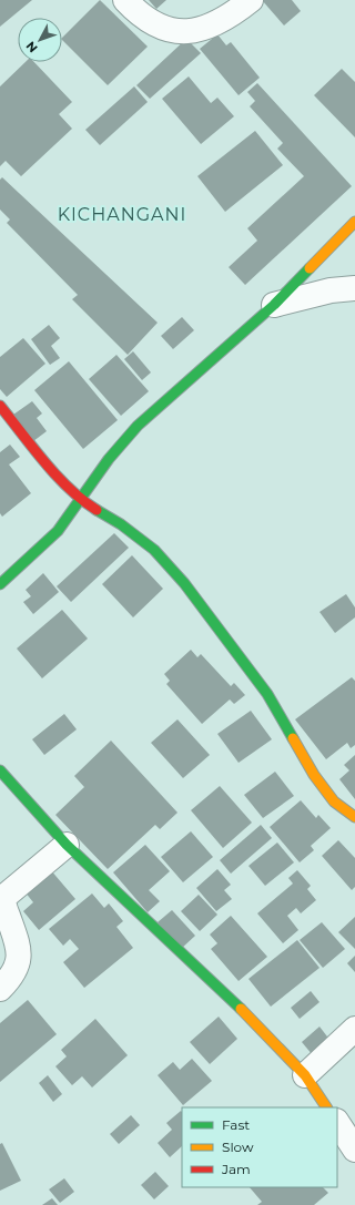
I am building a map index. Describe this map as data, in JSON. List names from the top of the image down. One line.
{"districts":["KICHANGANI"],"legend":["Fast","Slow","Jam"],"north":"bottom left"}
